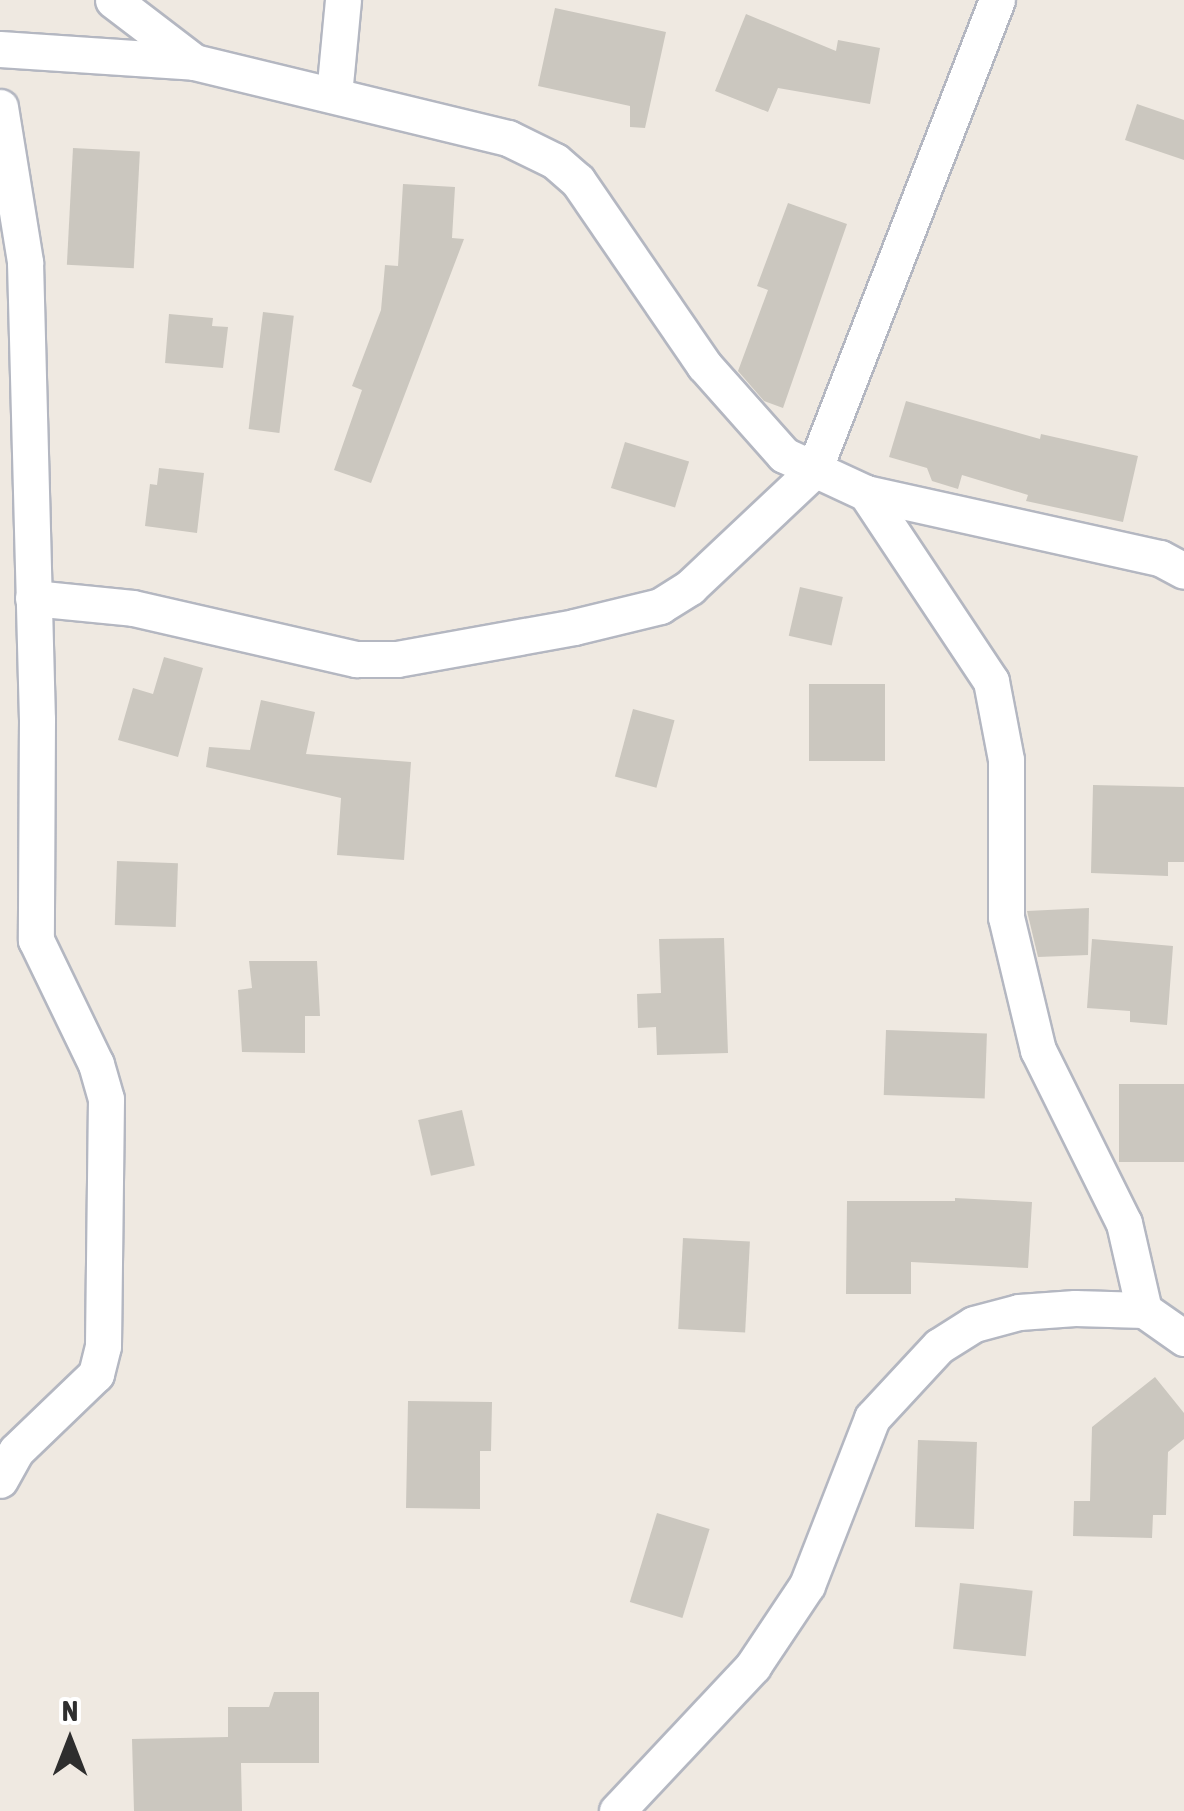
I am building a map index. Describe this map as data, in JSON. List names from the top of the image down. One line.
{"north":"top"}
